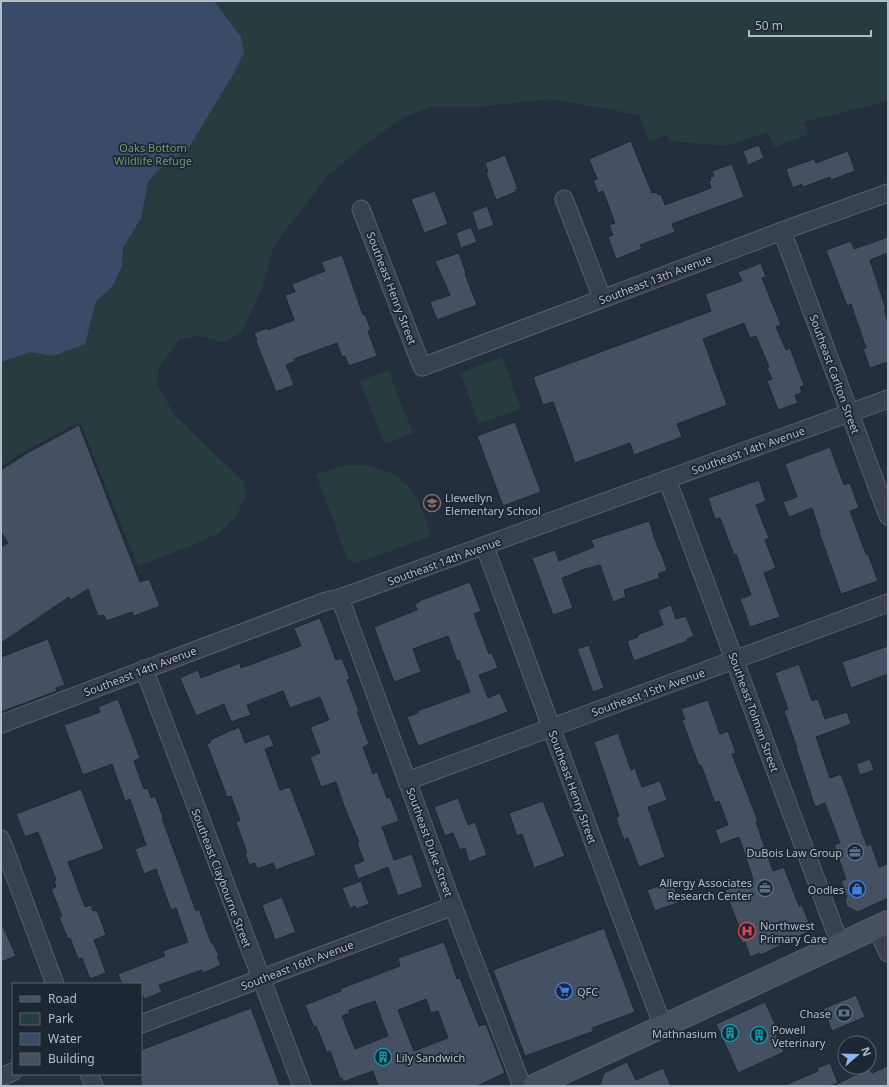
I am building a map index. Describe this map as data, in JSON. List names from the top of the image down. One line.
{"streets":{"street":["Southeast 13th Avenue","Southeast Henry Street","Southeast Carlton Street","Southeast 14th Avenue","Southeast 15th Avenue","Southeast Tolman Street","Southeast Duke Street","Southeast Claybourne Street","Southeast 16th Avenue"]},"crossings":[["Southeast 13th Avenue","Southeast Henry Street"],["Southeast 13th Avenue","Southeast Carlton Street"],["Southeast Henry Street","Southeast 14th Avenue"],["Southeast Henry Street","Southeast 15th Avenue"],["Southeast Carlton Street","Southeast 14th Avenue"],["Southeast 14th Avenue","Southeast Tolman Street"],["Southeast 14th Avenue","Southeast Duke Street"],["Southeast 14th Avenue","Southeast Claybourne Street"],["Southeast 15th Avenue","Southeast Tolman Street"],["Southeast 15th Avenue","Southeast Duke Street"],["Southeast Duke Street","Southeast 16th Avenue"],["Southeast Claybourne Street","Southeast 16th Avenue"]],"parks":["Oaks Bottom Wildlife Refuge"],"places":{"school or university":["Llewellyn Elementary School"],"office":["DuBois Law Group","Allergy Associates Research Center"],"shop":["Oodles"],"hospital":["Northwest Primary Care"],"supermarket":["QFC"],"bank":["Chase"],"building":["Mathnasium","Powell Veterinary","Lily Sandwich"]},"legend":["Road","Park","Water","Building"],"scale_bar":"50 m","north":"right"}
